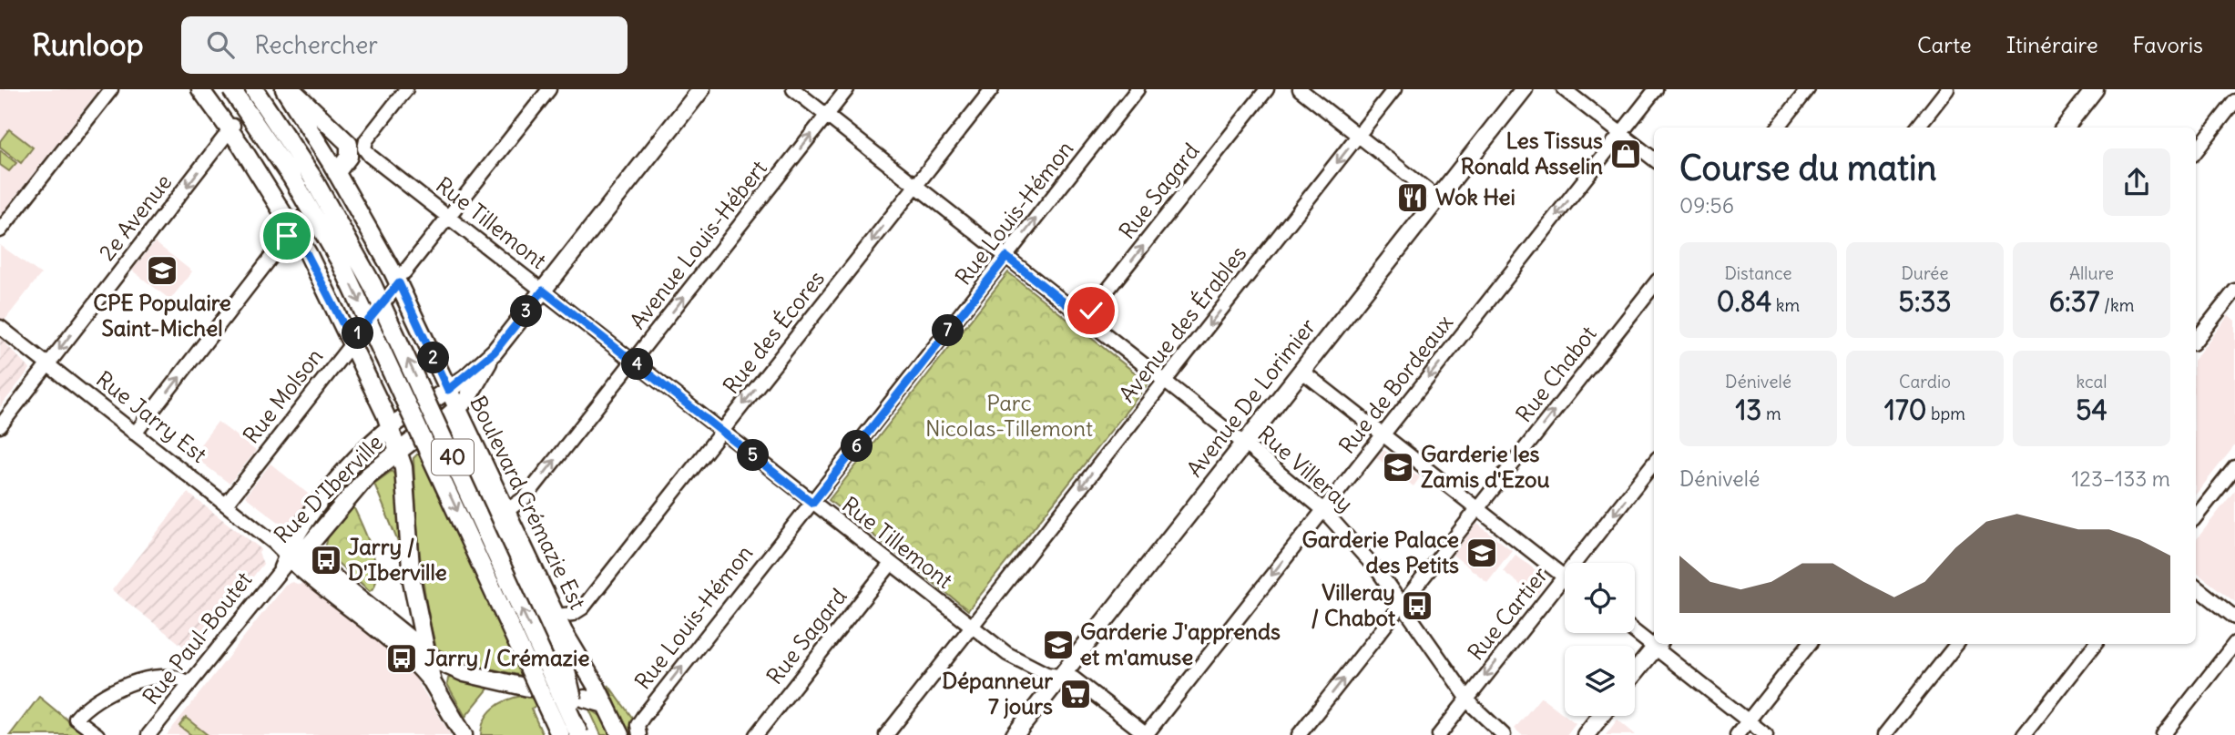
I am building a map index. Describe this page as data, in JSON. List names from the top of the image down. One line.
{"streets":{"highway":["40"],"main road":["Avenue De Lorimier","Rue Jarry Est","Rue D'Iberville","Boulevard Crémazie Est"],"street":["Rue Sagard","Rue Louis-Hémon","2e Avenue","Rue Tillemont","Avenue Louis-Hébert","Avenue des Érables","Rue des Écores","Rue Chabot","Rue de Bordeaux","Rue Molson","Rue Villeray","Rue Cartier","Rue Paul-Boutet"]},"crossings":[["Rue Sagard","Rue Tillemont"],["Rue Sagard","Rue Villeray"],["Rue Louis-Hémon","Rue Tillemont"],["Rue Louis-Hémon","Rue Villeray"],["2e Avenue","Rue Jarry Est"],["Rue Tillemont","Avenue Louis-Hébert"],["Rue Tillemont","Avenue des Érables"],["Rue Tillemont","Rue des Écores"],["Rue Tillemont","Rue de Bordeaux"],["Rue Tillemont","Rue Molson"],["Rue Tillemont","Avenue De Lorimier"],["Avenue Louis-Hébert","Rue Villeray"],["Avenue Louis-Hébert","Boulevard Crémazie Est"],["Avenue des Érables","Rue Villeray"],["Rue des Écores","Rue Villeray"],["Rue des Écores","Boulevard Crémazie Est"],["Rue Chabot","Rue Villeray"],["Rue de Bordeaux","Rue Villeray"],["Rue Molson","Rue Jarry Est"],["Rue Molson","Boulevard Crémazie Est"],["Avenue De Lorimier","Rue Villeray"],["Rue Jarry Est","Rue D'Iberville"],["Rue Jarry Est","Rue Paul-Boutet"],["Rue Villeray","Rue Cartier"],["Rue D'Iberville","Rue Paul-Boutet"]],"one_way":["Rue Sagard","Rue Louis-Hémon","Avenue Louis-Hébert","Avenue des Érables","Rue des Écores","Rue Chabot","Rue de Bordeaux","Rue Cartier"],"parks":["Parc Nicolas-Tillemont"],"places":{"shop":["Les Tissus Ronald Asselin"],"restaurant":["Wok Hei"],"school or university":["CPE Populaire Saint-Michel","Garderie les Zamis d'Ezou","Garderie Palace des Petits","Garderie J'apprends et m'amuse"],"bus stop":["Jarry / D'Iberville","Villeray / Chabot","Jarry / Crémazie"],"supermarket":["Dépanneur 7 jours"]},"page":{"header":"Runloop","search":"Rechercher","nav":["Carte","Itinéraire","Favoris"],"heading":["Course du matin","09:56"],"stats":[["Distance","0.84 km"],["Durée","5:33"],["Allure","6:37 /km"],["Dénivelé","13 m"],["Cardio","170 bpm"],["kcal","54"]],"pins":["3","7","1","2","4","6","5"],"chart":["Dénivelé","123–133 m"]}}
